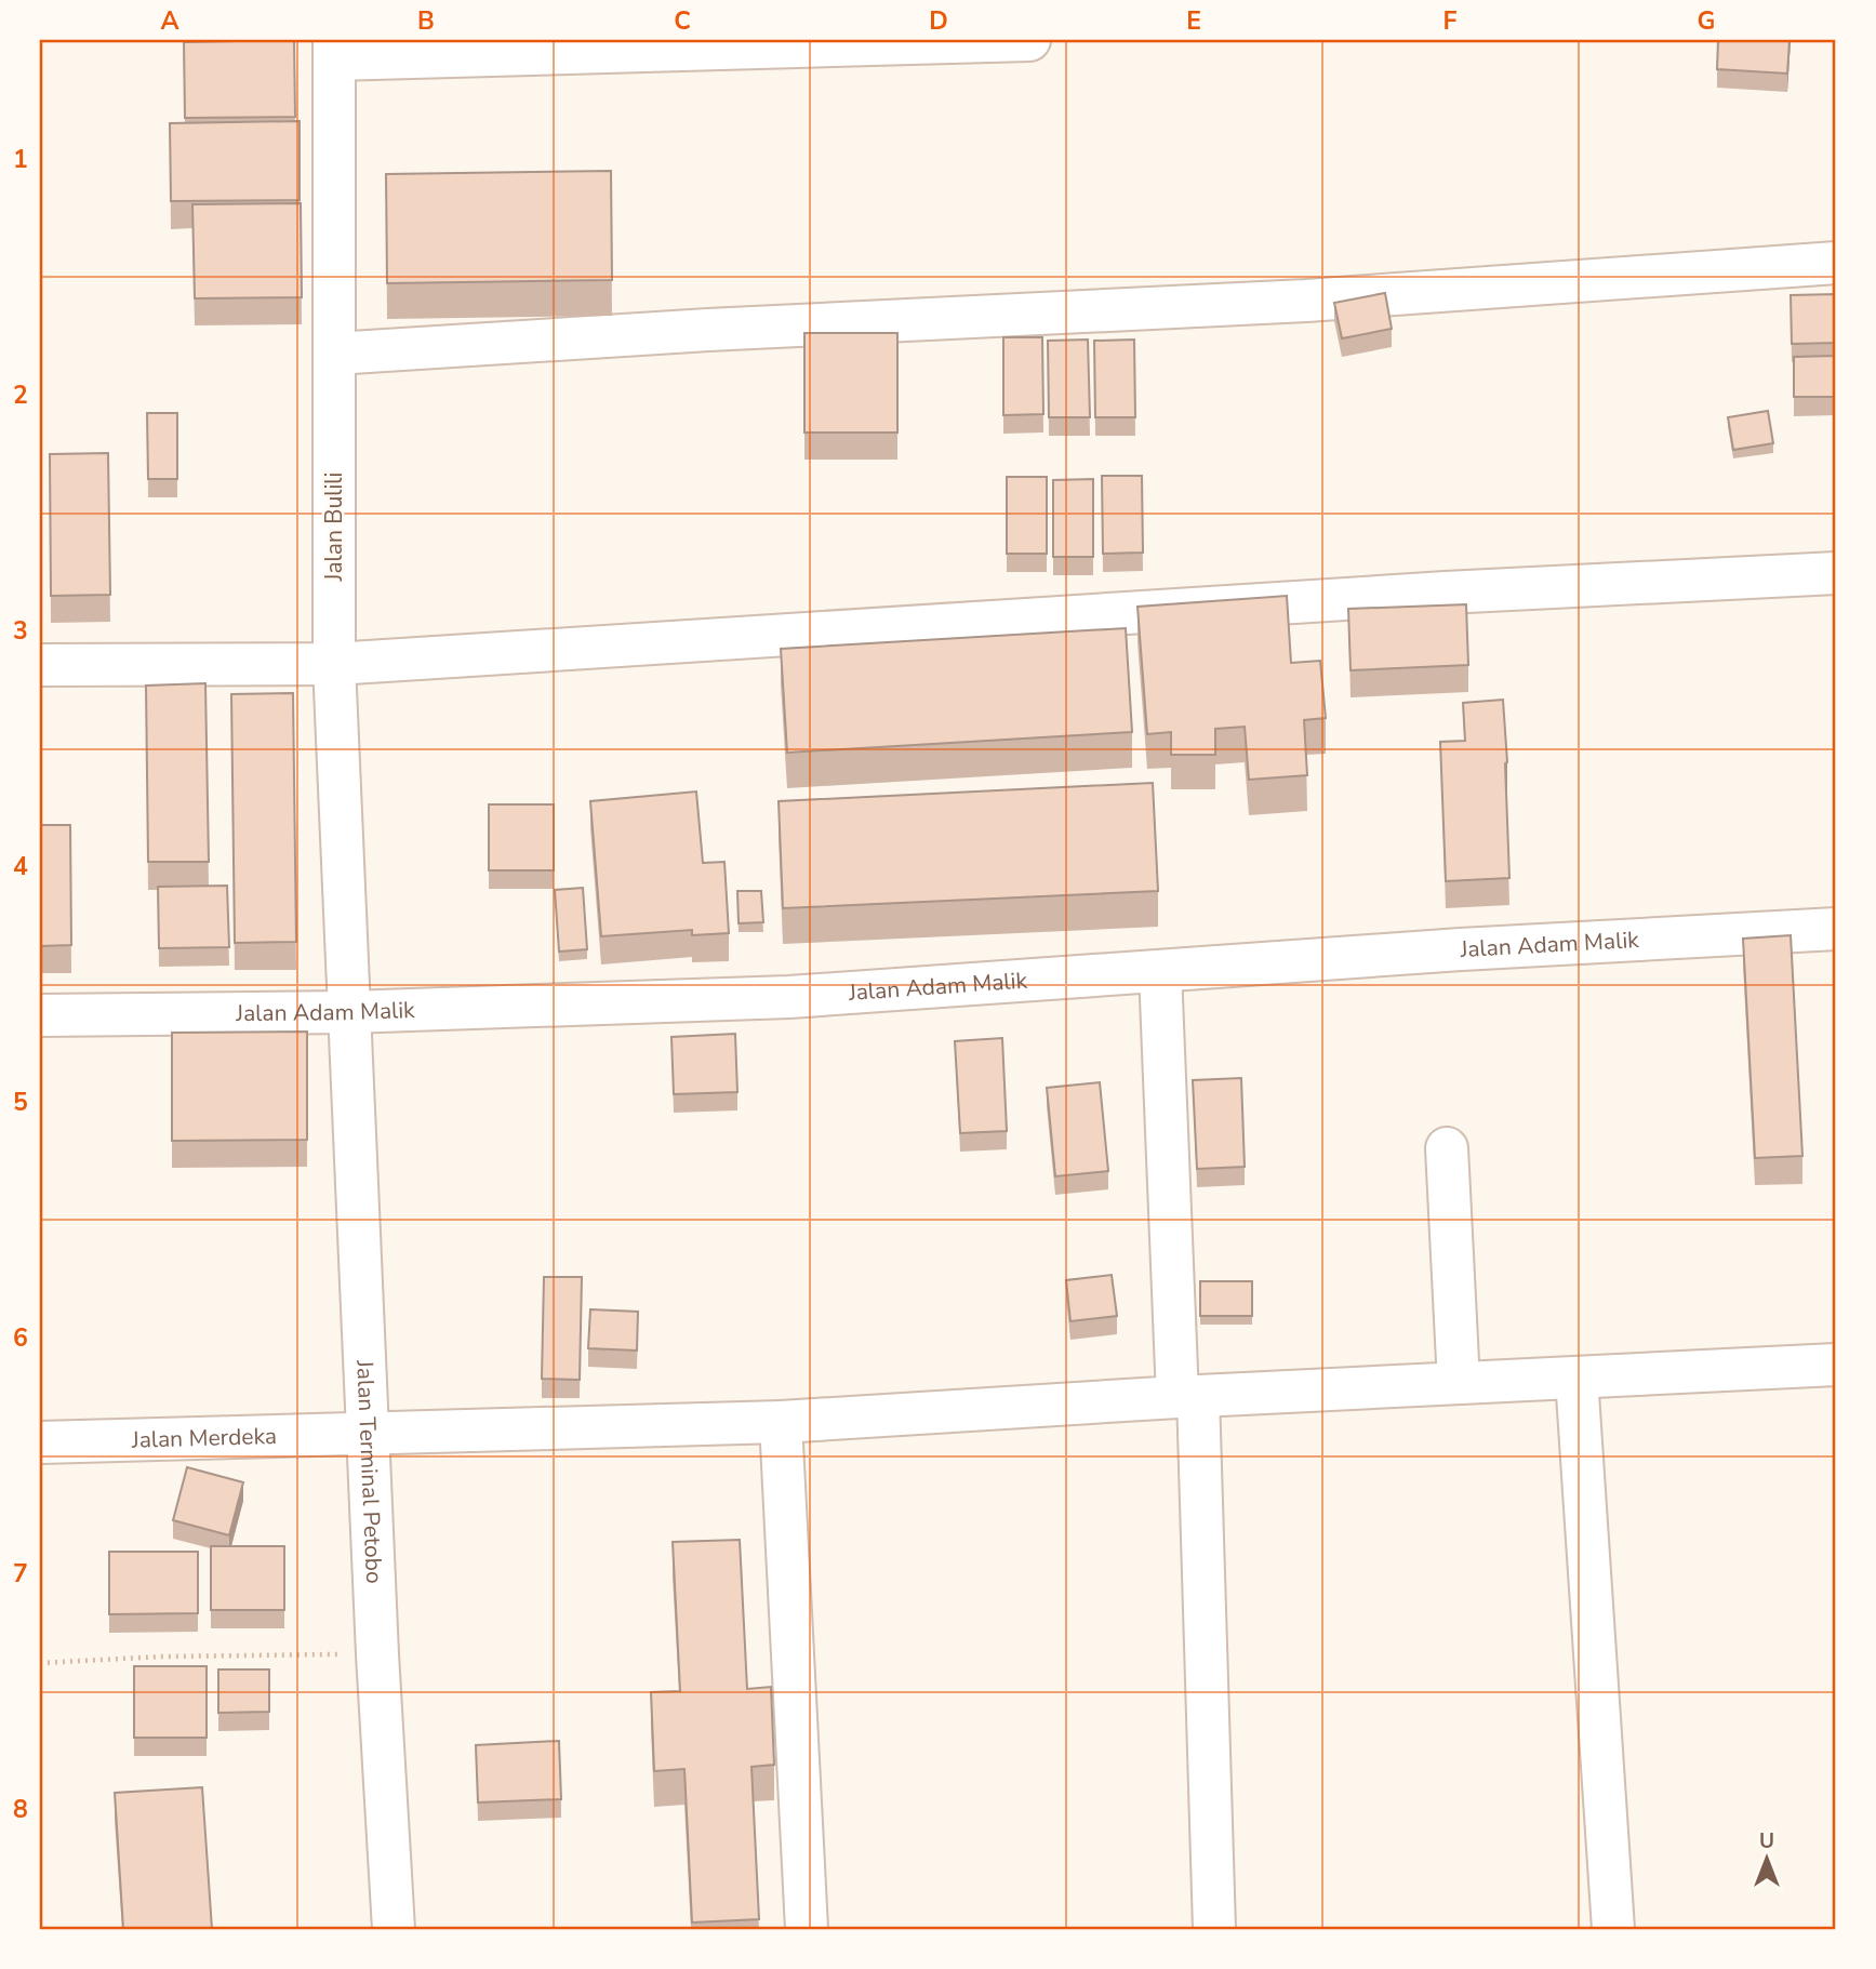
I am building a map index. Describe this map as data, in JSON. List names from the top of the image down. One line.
{"streets":{"street":["Jalan Bulili","Jalan Adam Malik","Jalan Merdeka","Jalan Terminal Petobo"]},"crossings":[["Jalan Bulili","Jalan Adam Malik"],["Jalan Bulili","Jalan Terminal Petobo"],["Jalan Adam Malik","Jalan Terminal Petobo"],["Jalan Merdeka","Jalan Terminal Petobo"]],"north":"top","grid":{"columns":["A","B","C","D","E","F","G"],"rows":["1","2","3","4","5","6","7","8"]}}
